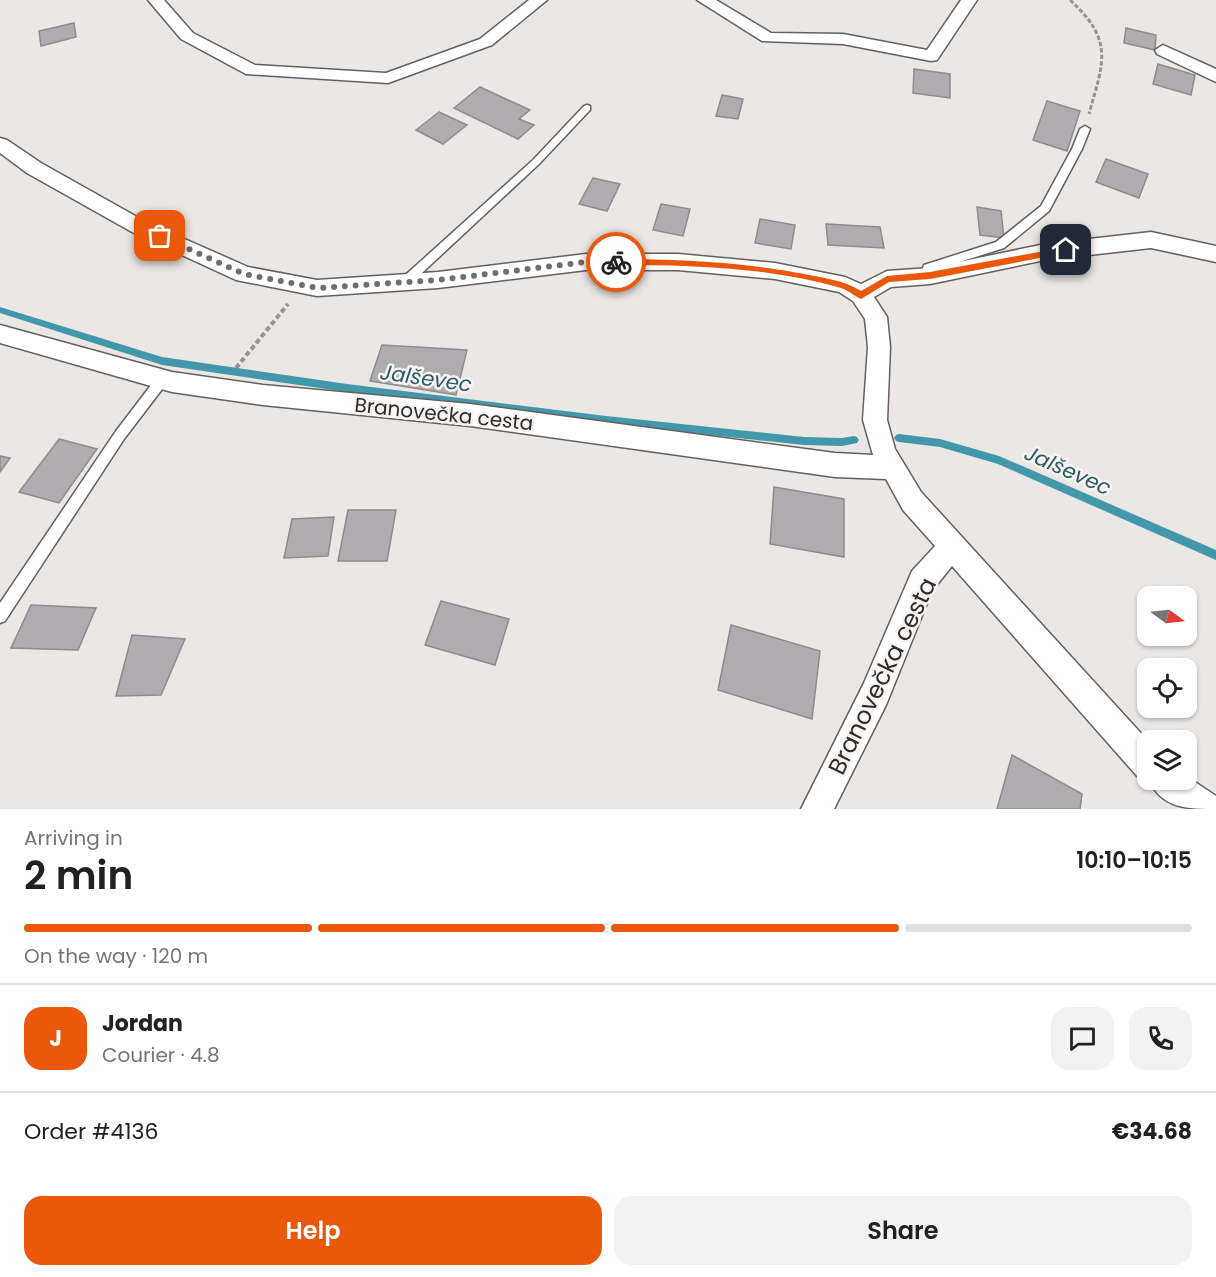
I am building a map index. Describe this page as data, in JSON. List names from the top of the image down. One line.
{"streets":{"street":["Branovečka cesta"]},"water":["Jalševec"],"north":"right","page":{"heading":["2 min","Arriving in","10:10–10:15"],"panel":["Jordan","Courier · 4.8","Order #4136","€34.68"],"bar":"On the way · 120 m","round":"J","buttons":["Help","Share"]}}
